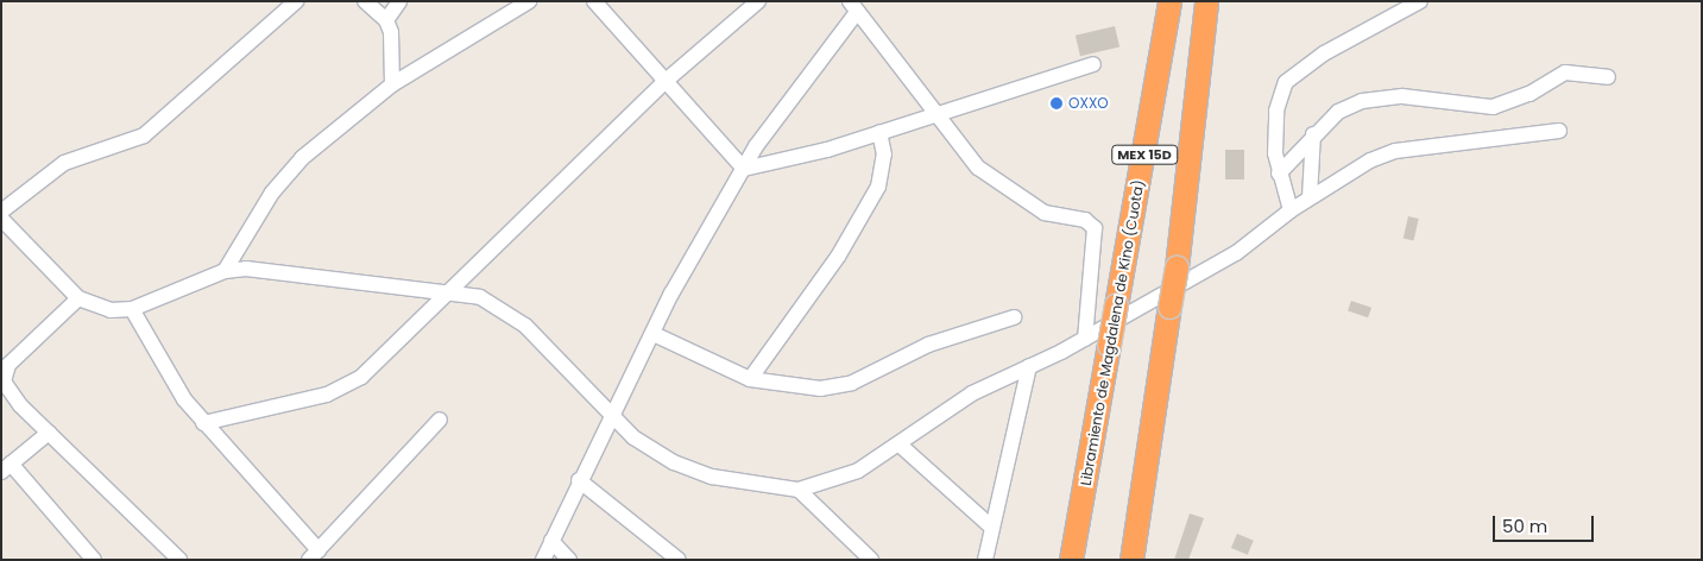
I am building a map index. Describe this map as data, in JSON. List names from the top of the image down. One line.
{"streets":{"highway":["MEX 15D","Libramiento de Magdalena de Kino (Cuota)"]},"places":["OXXO"],"scale_bar":"50 m"}
